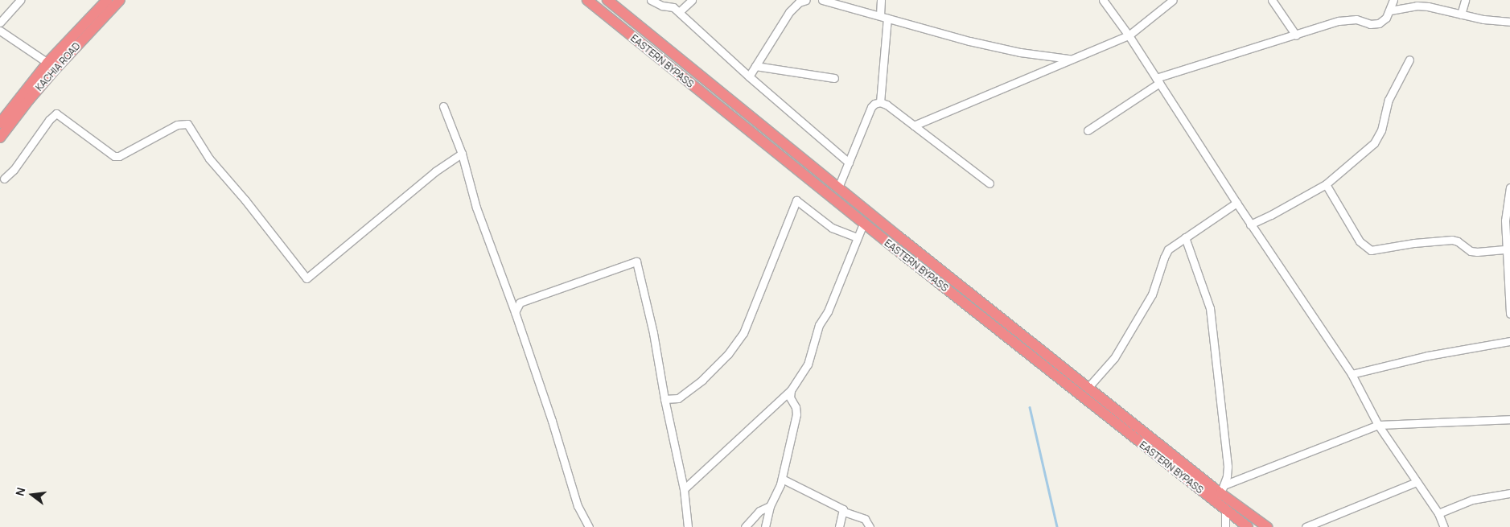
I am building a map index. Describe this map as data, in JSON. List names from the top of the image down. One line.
{"streets":{"highway":["EASTERN BYPASS","KACHIA ROAD"]},"north":"left"}
